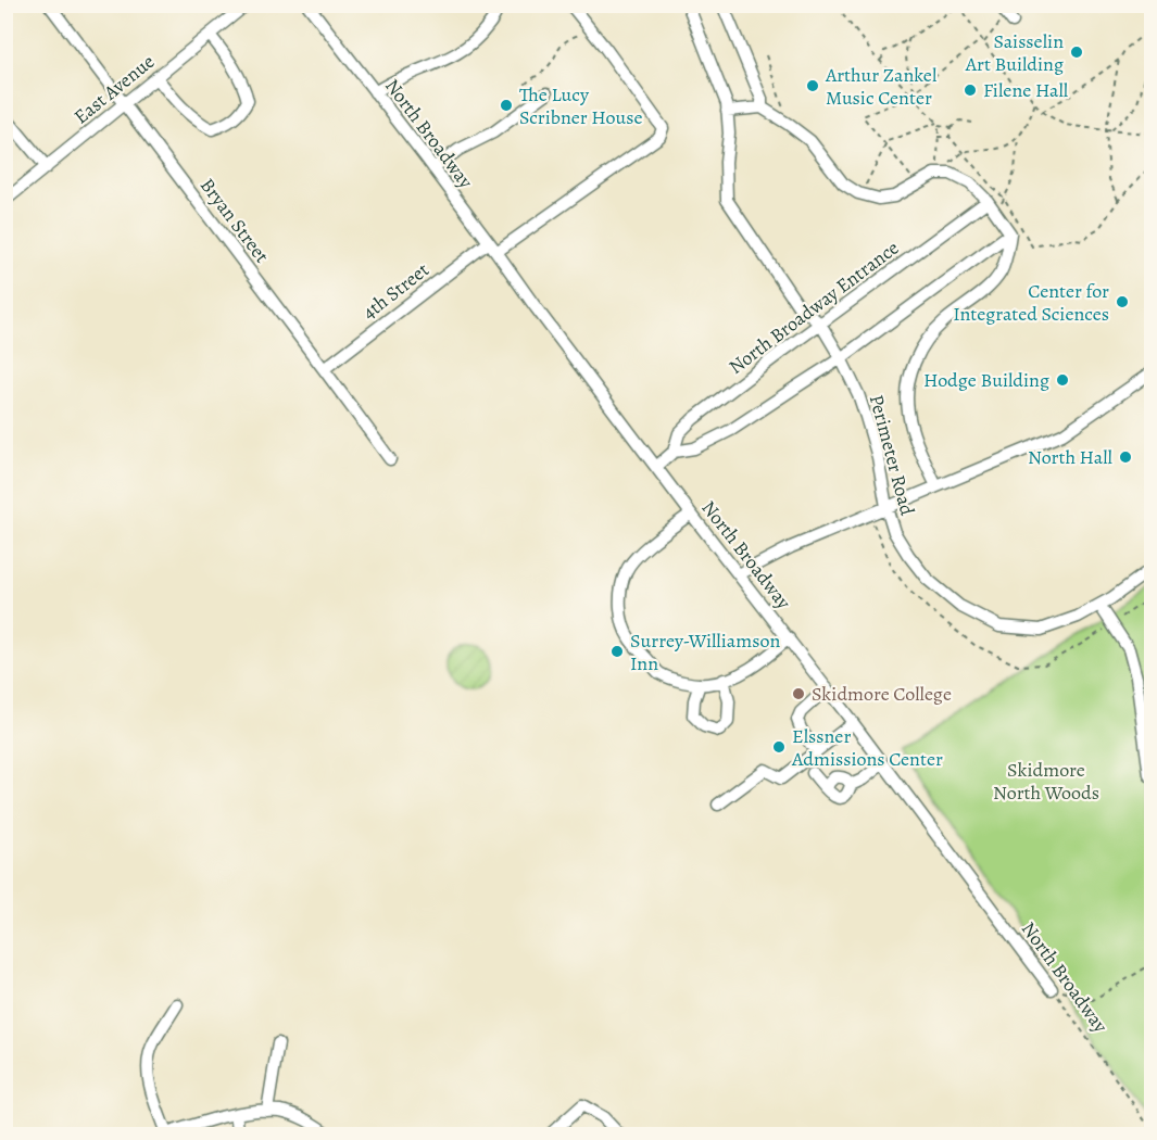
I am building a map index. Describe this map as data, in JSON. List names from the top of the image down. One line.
{"streets":{"street":["East Avenue","North Broadway","Bryan Street","4th Street","North Broadway Entrance","Perimeter Road"]},"crossings":[["East Avenue","Bryan Street"],["North Broadway","4th Street"],["North Broadway","North Broadway Entrance"],["Bryan Street","4th Street"],["North Broadway Entrance","Perimeter Road"]],"parks":["Skidmore North Woods"],"places":["Saisselin Art Building","Arthur Zankel Music Center","Filene Hall","The Lucy Scribner House","Center for Integrated Sciences","Hodge Building","North Hall","Surrey-Williamson Inn","Skidmore College","Elssner Admissions Center"]}
